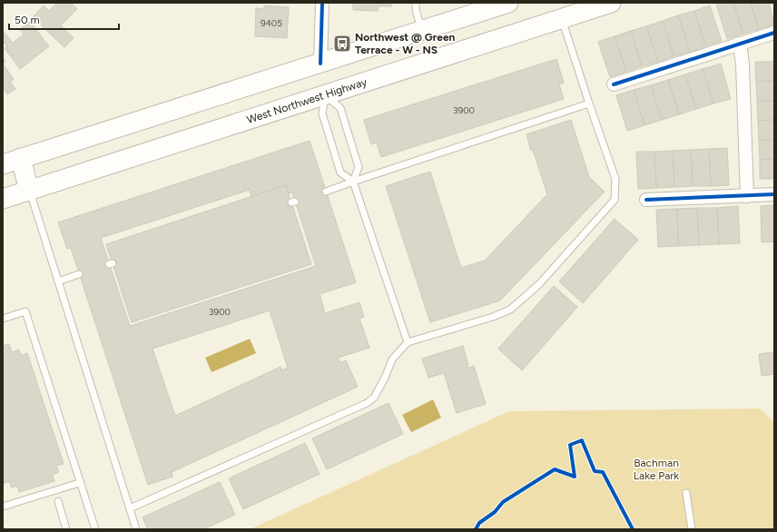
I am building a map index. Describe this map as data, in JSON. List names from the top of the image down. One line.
{"streets":{"main road":["West Northwest Highway"]},"parks":["Bachman Lake Park"],"places":{"bus stop":["Northwest @ Green Terrace - W - NS"]},"house_numbers":["9405","3900","3900"],"scale_bar":"50 m"}
